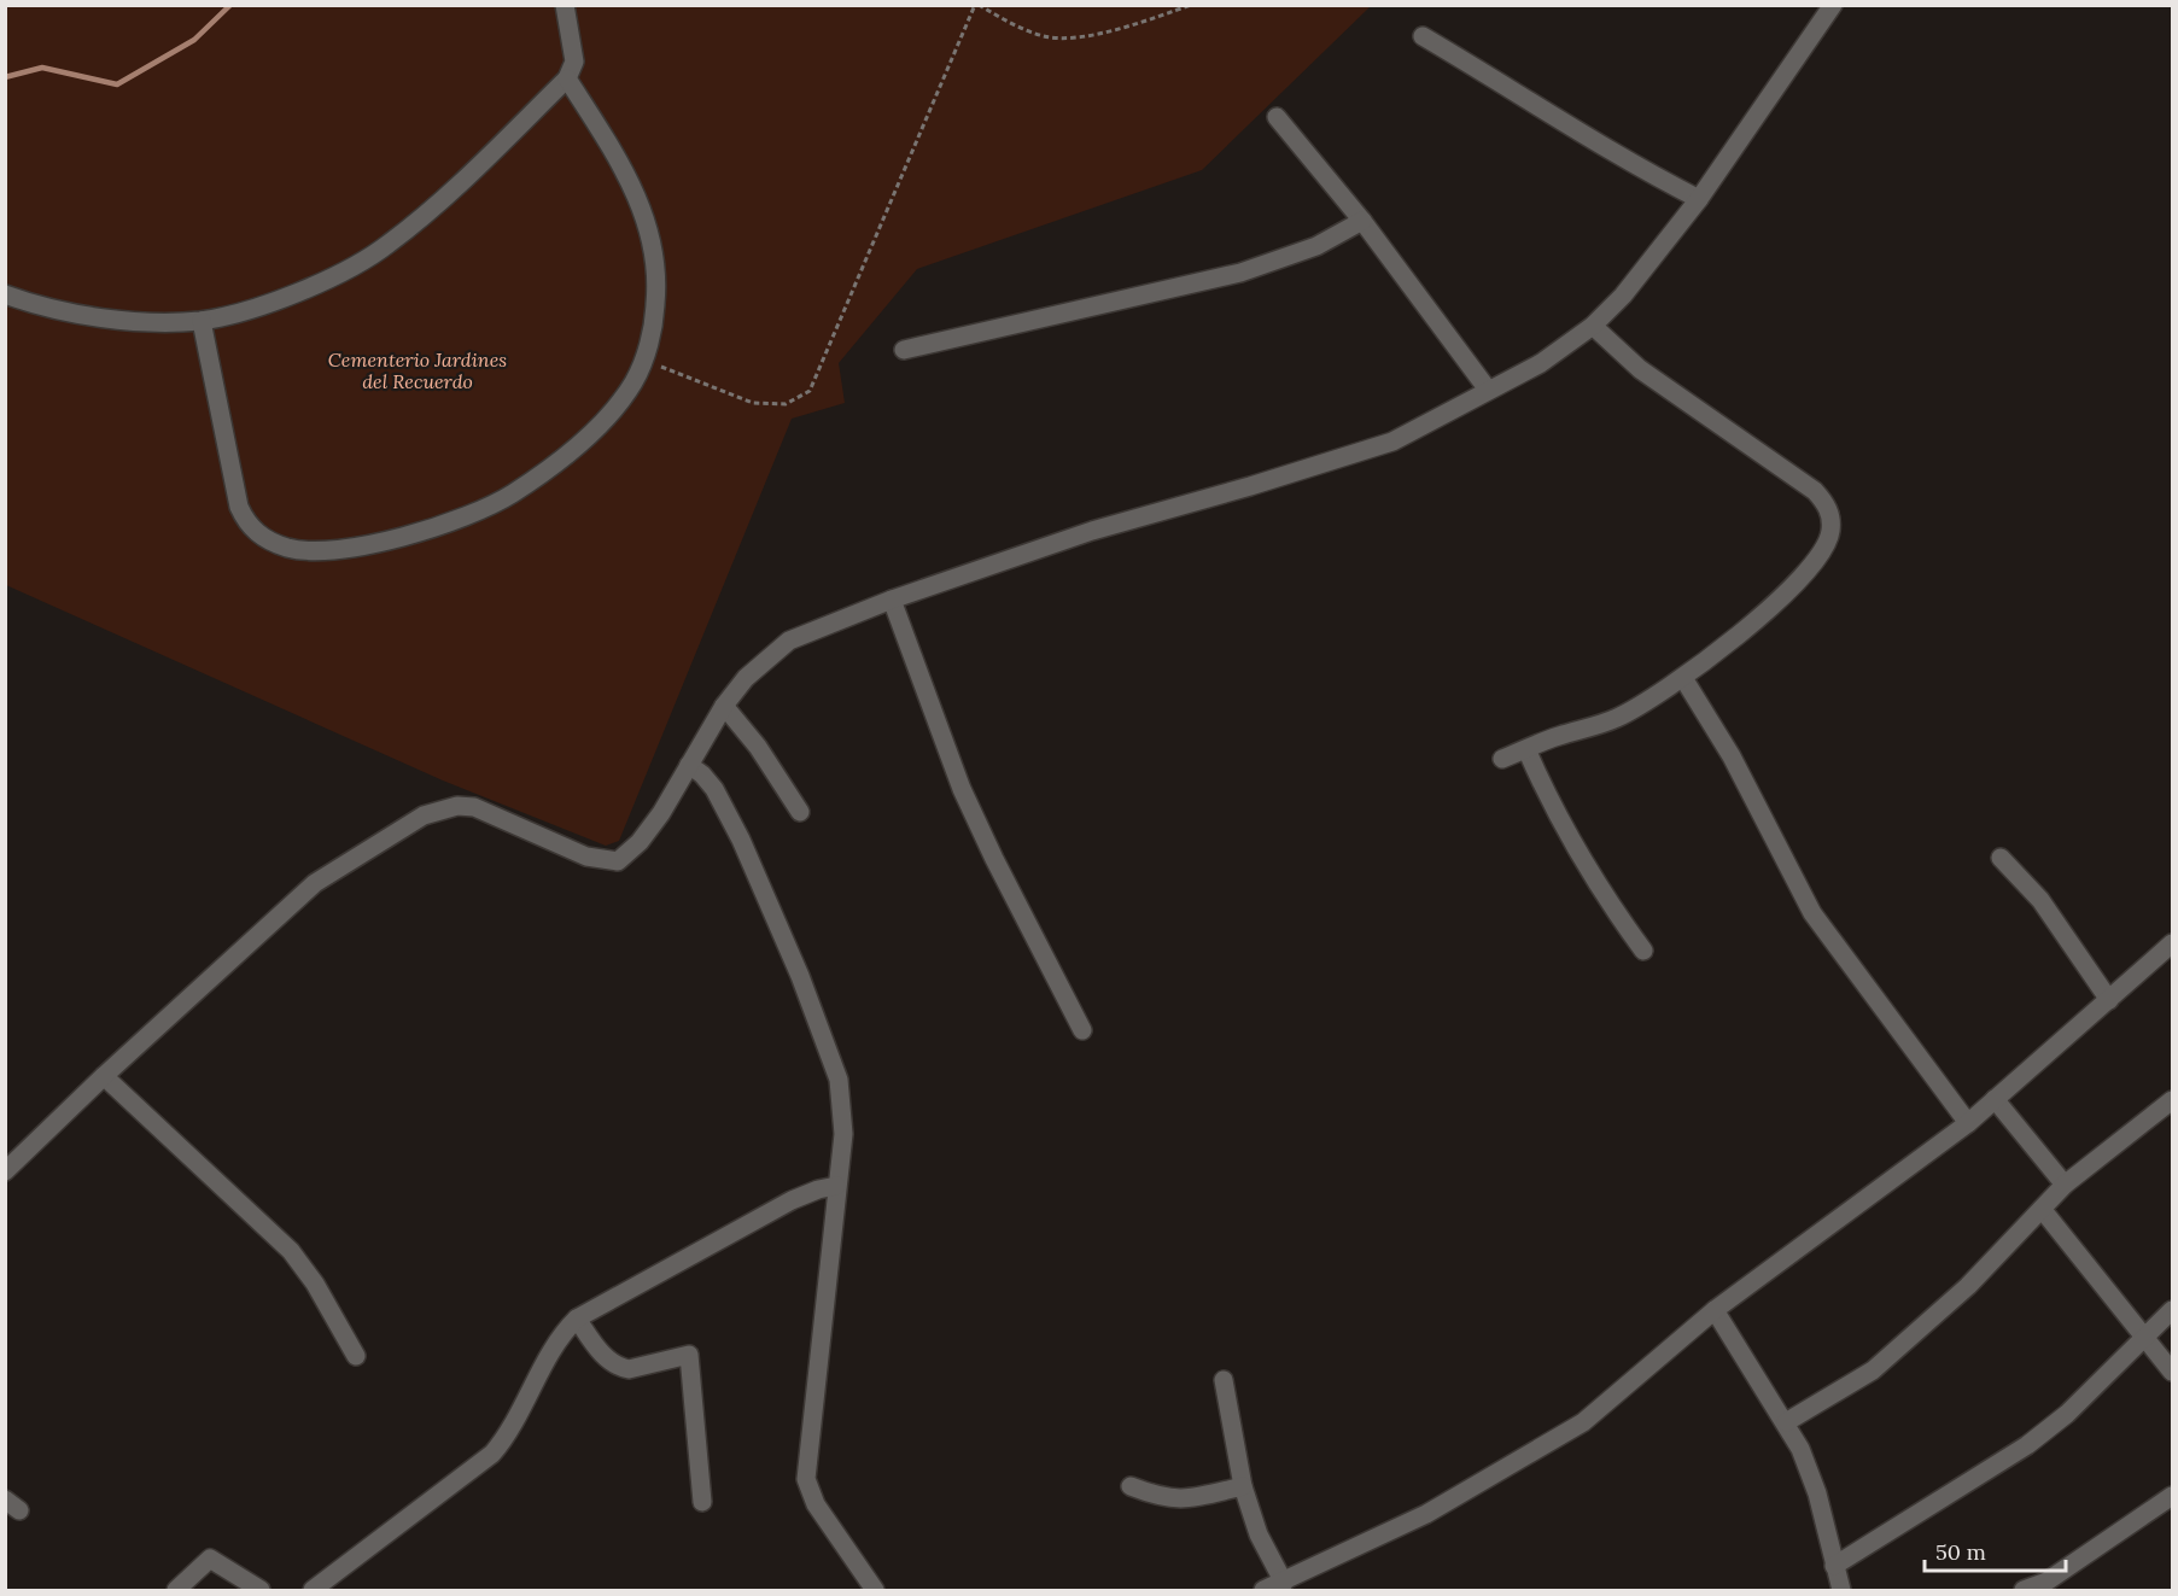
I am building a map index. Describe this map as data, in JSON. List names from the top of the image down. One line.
{"parks":["Cementerio Jardines del Recuerdo"],"scale_bar":"50 m"}
